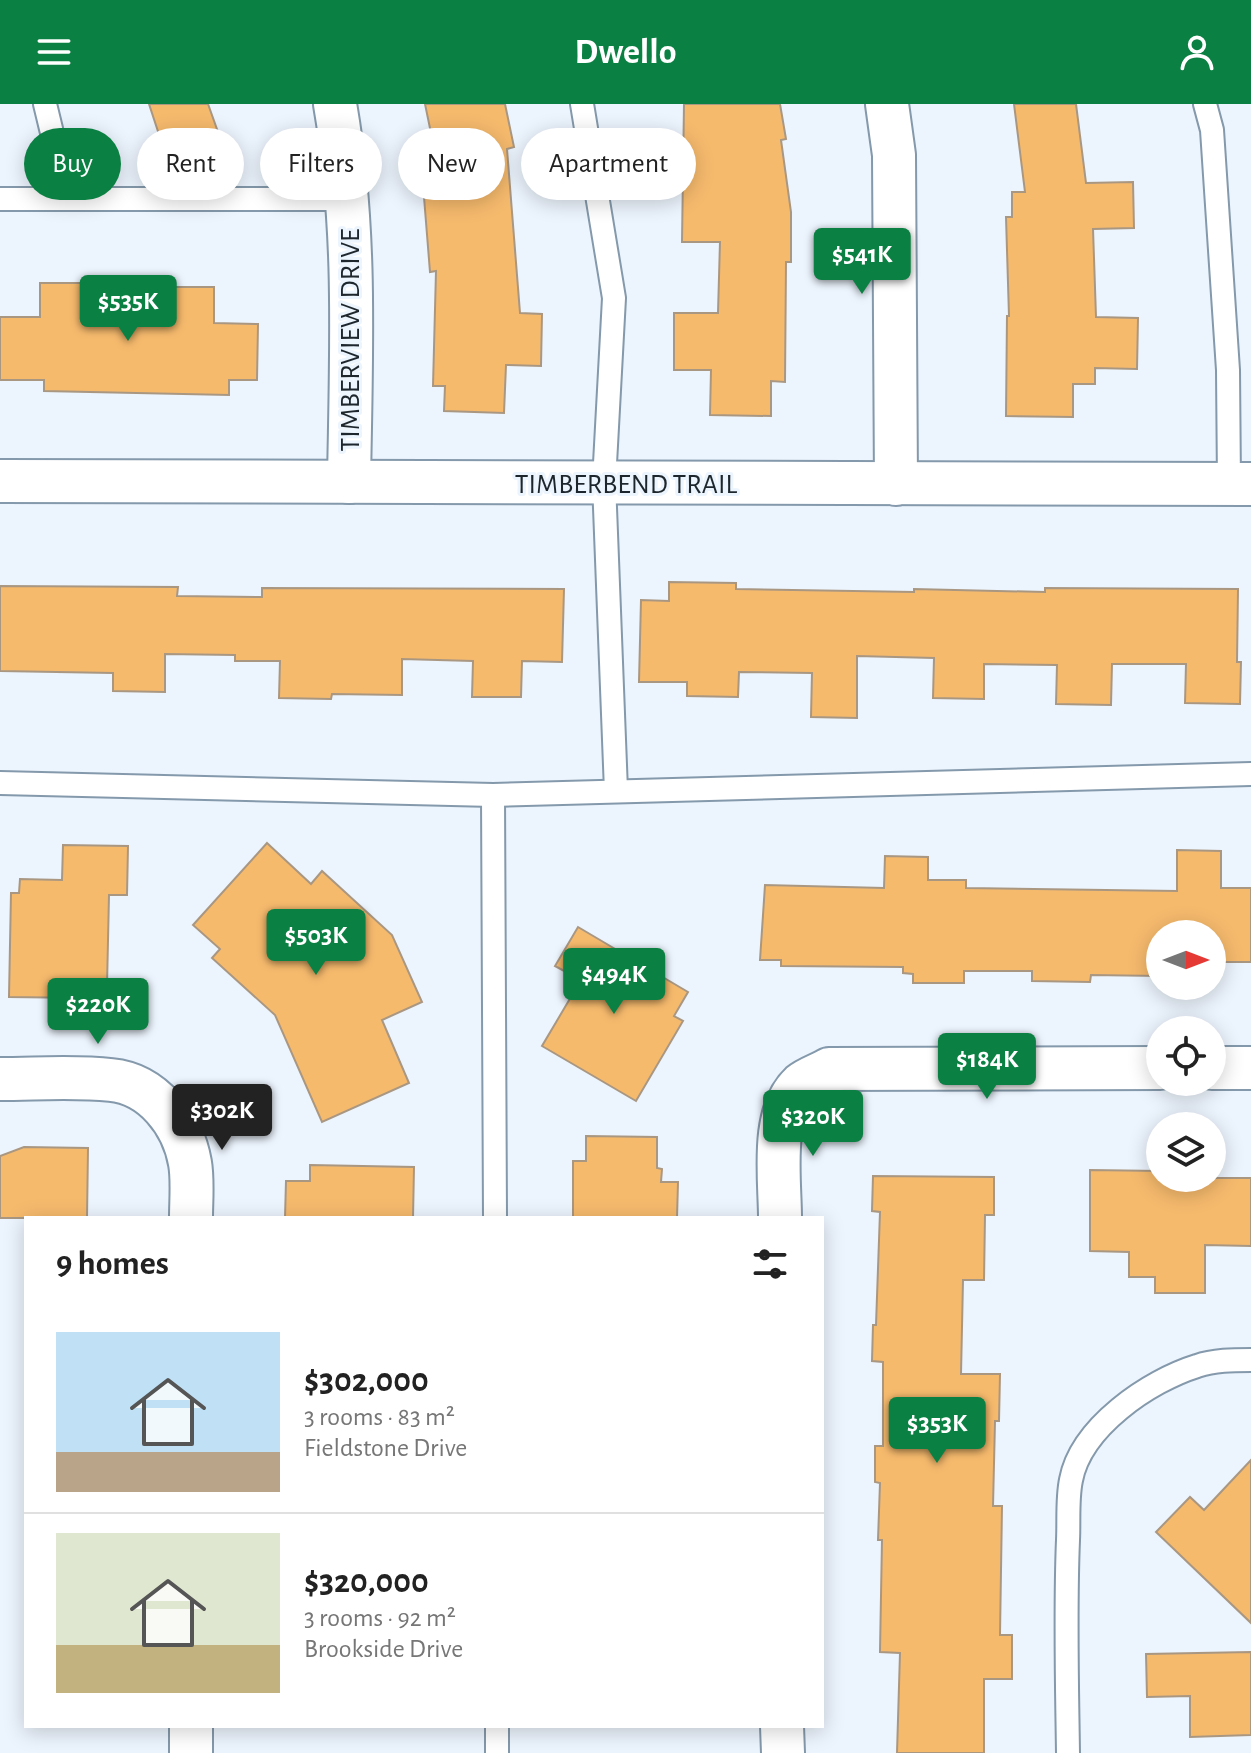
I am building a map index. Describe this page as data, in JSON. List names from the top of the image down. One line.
{"streets":{"street":["TIMBERVIEW DRIVE","TIMBERBEND TRAIL"]},"crossings":[["TIMBERVIEW DRIVE","TIMBERBEND TRAIL"]],"north":"right","page":{"header":"Dwello","chip":["Buy","Rent","Filters","New","Apartment"],"price":["$541K","$535K","$503K","$494K","$220K","$184K","$302K","$320K","$353K"],"heading":"9 homes","list":[{"name":"$302,000","note":"3 rooms · 83 m² · Fieldstone Drive"},{"name":"$320,000","note":"3 rooms · 92 m² · Brookside Drive"}]}}
